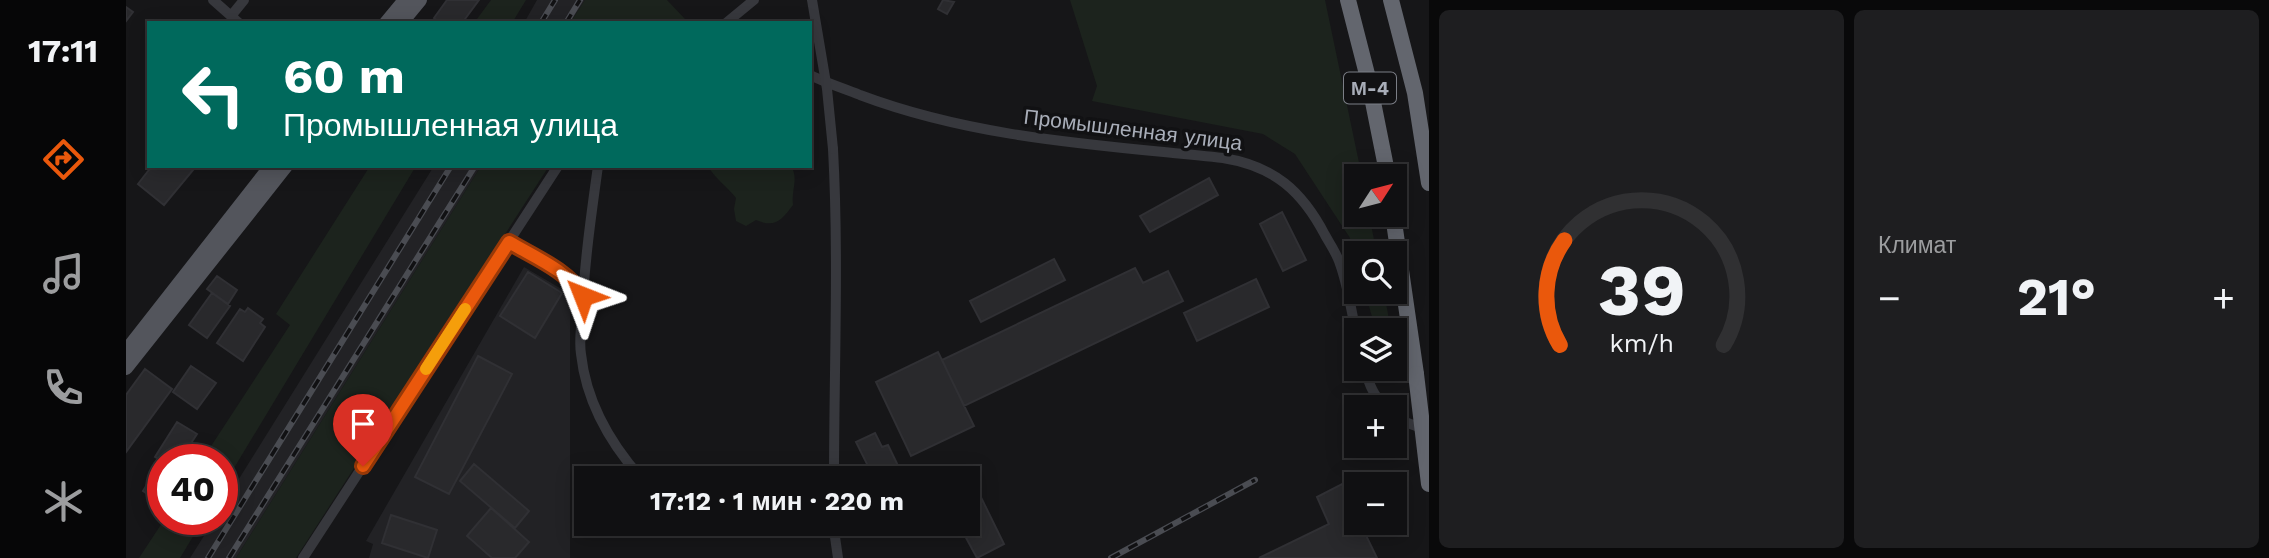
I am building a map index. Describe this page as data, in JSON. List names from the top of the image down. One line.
{"streets":{"highway":["М-4"],"street":["Промышленная улица"]},"north":"top right","page":{"tabs":"17:11","tile":"Климат","turn":["60 m","Промышленная улица"],"map_buttons":["+","−"],"heat":["−","21°","+"],"limit":"40","trip":"17:12 · 1 мин · 220 m","gauge":["39","km/h"]}}
